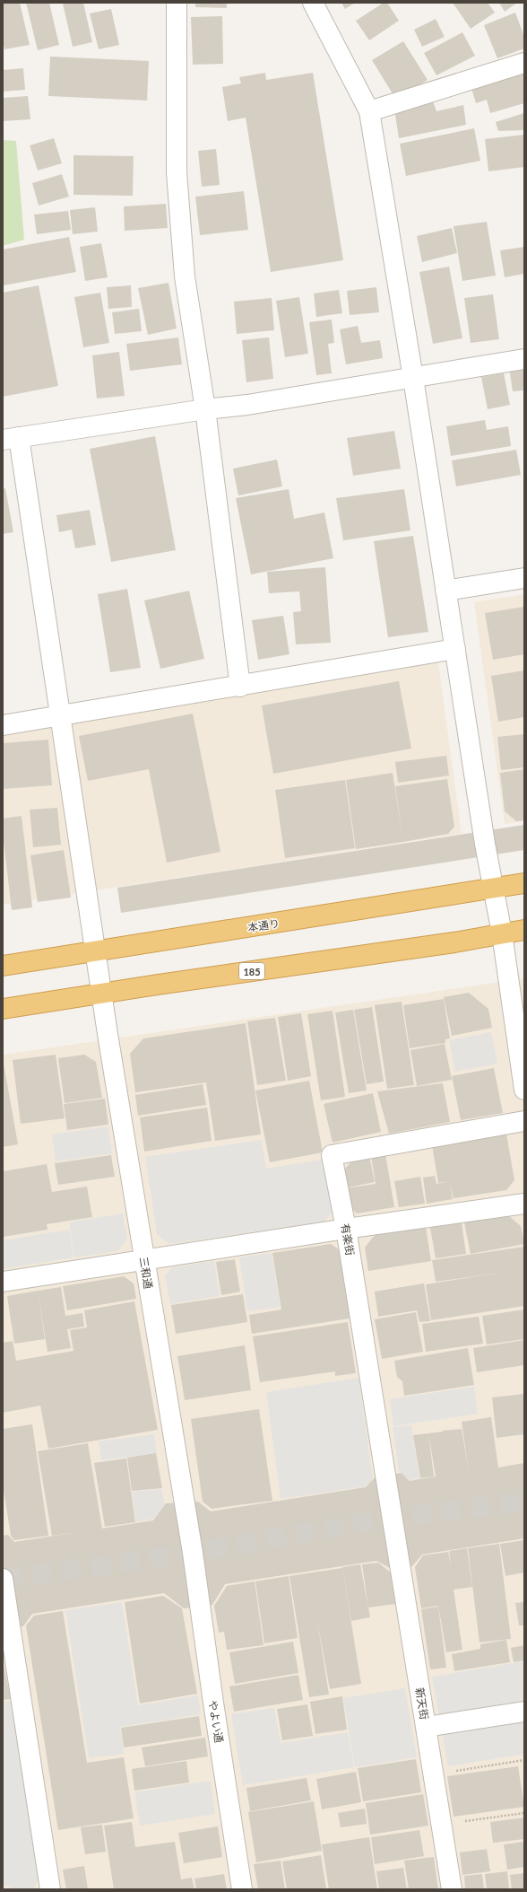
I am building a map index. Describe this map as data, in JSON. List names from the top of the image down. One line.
{"streets":{"highway":["本通り","185"],"street":["有楽街","三和通","新天街","やよい通"]},"crossings":[["本通り","三和通"],["185","三和通"],["有楽街","新天街"],["三和通","やよい通"]]}
